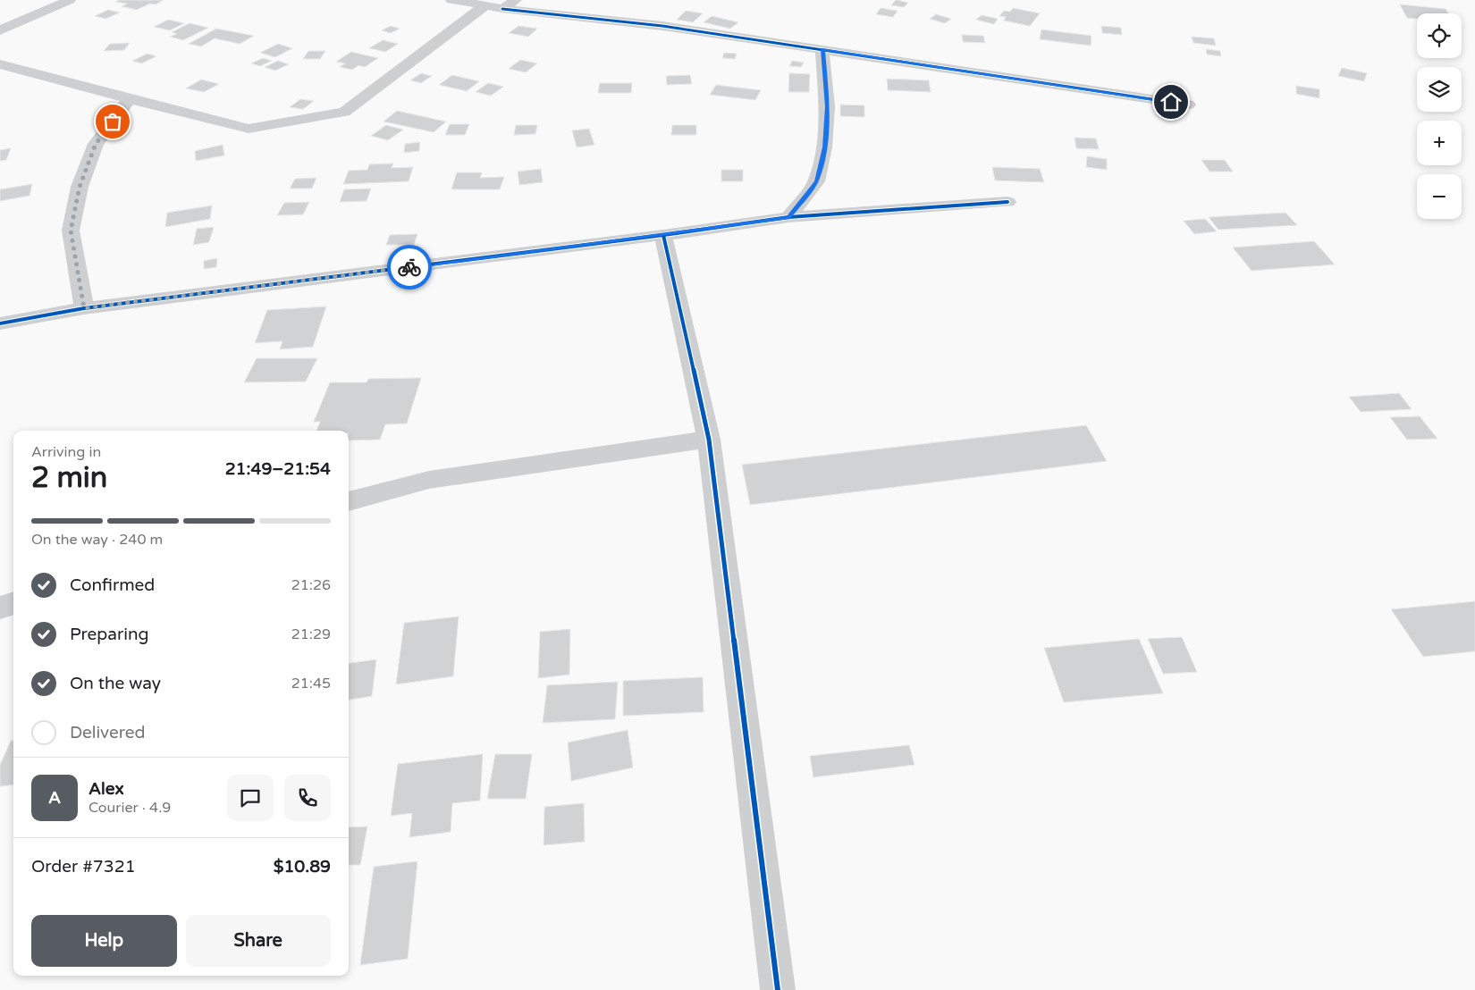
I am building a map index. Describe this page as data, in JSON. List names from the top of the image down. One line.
{"page":{"map_buttons":["+","−"],"heading":["2 min","Arriving in","21:49–21:54"],"panel":["Alex","Courier · 4.9","Order #7321","$10.89"],"bar":"On the way · 240 m","list":[["Confirmed","21:26"],["Preparing","21:29"],["On the way","21:45"],"Delivered"],"round":"A","buttons":["Help","Share"]}}
